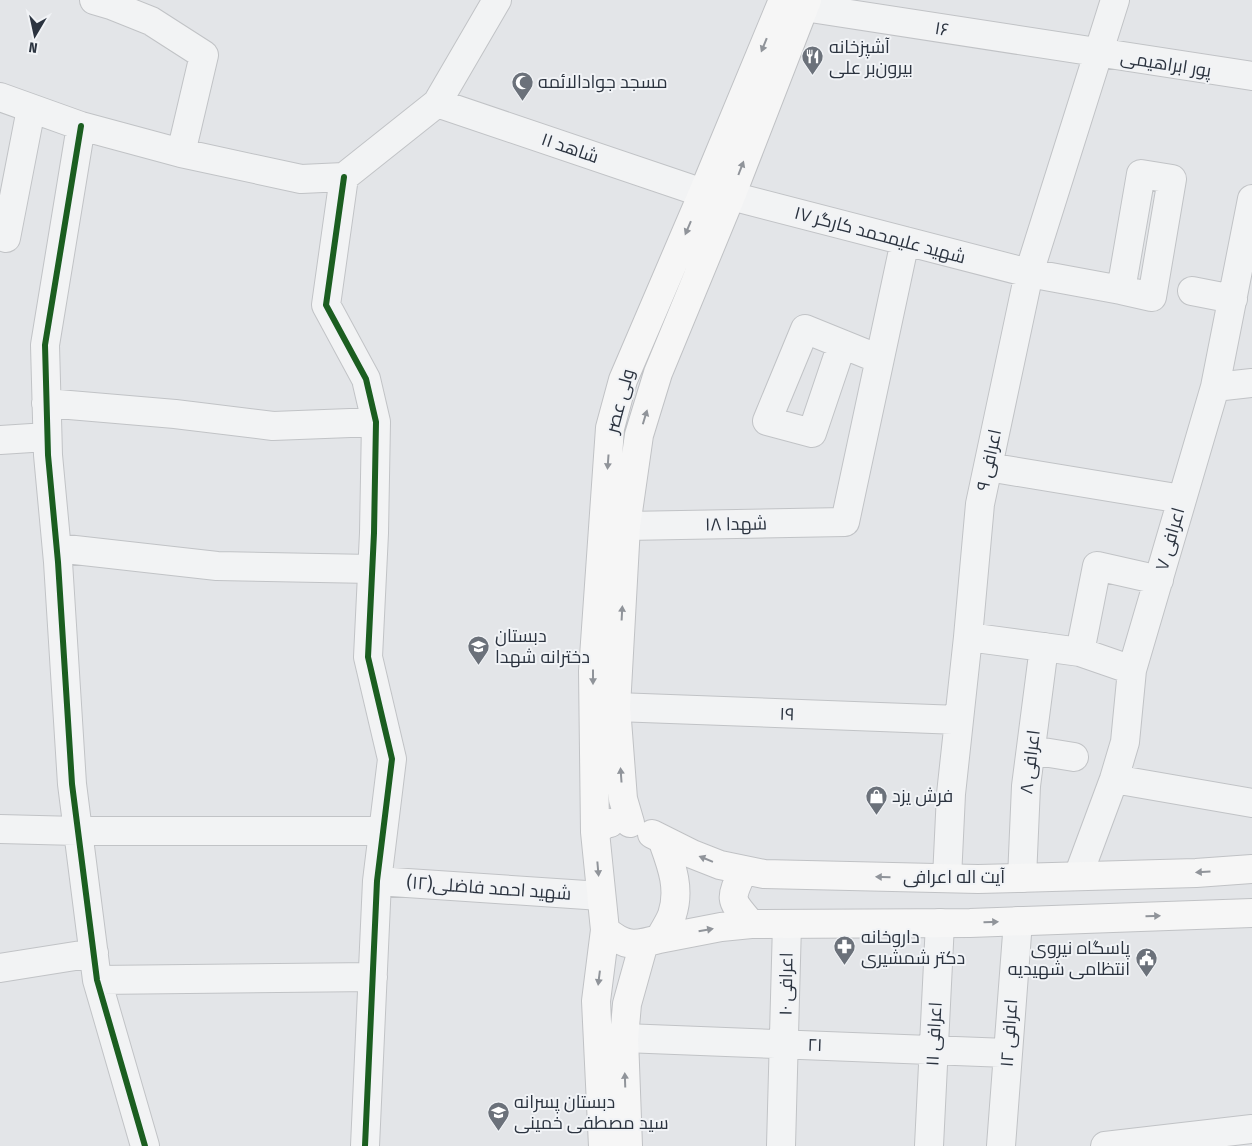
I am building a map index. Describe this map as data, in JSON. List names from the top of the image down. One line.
{"streets":{"main road":["ولی عصر","آیت اله اعرافی"],"street":["۱۶","پور ابراهیمی","شاهد ۱۱","شهید علیمحمد کارگر ۱۷","اعرافی ۹","شهدا ۱۸","اعرافی ۷","۱۹","اعرافی ۸","شهید احمد فاضلی(۱۲)","اعرافی ۱۰","اعرافی ۱۲","اعرافی ۱۱","۲۱"]},"crossings":[["۱۶","پور ابراهیمی"],["۱۶","ولی عصر"],["۱۶","اعرافی ۹"],["پور ابراهیمی","اعرافی ۹"],["شاهد ۱۱","ولی عصر"],["شهید علیمحمد کارگر ۱۷","ولی عصر"],["شهید علیمحمد کارگر ۱۷","اعرافی ۹"],["ولی عصر","شهدا ۱۸"],["ولی عصر","۱۹"],["ولی عصر","آیت اله اعرافی"],["ولی عصر","شهید احمد فاضلی(۱۲)"],["اعرافی ۹","۱۹"],["اعرافی ۹","آیت اله اعرافی"],["اعرافی ۷","آیت اله اعرافی"],["اعرافی ۸","آیت اله اعرافی"],["آیت اله اعرافی","شهید احمد فاضلی(۱۲)"],["اعرافی ۱۰","۲۱"],["اعرافی ۱۲","۲۱"],["اعرافی ۱۱","۲۱"]],"places":{"restaurant":["آشپزخانه بیرون‌بر علی"],"mosque":["مسجد جوادالائمه"],"school or university":["دبستان دخترانه شهدا","دبستان پسرانه سید مصطفی خمینی"],"shop":["فرش یزد"],"pharmacy":["داروخانه دکتر شمشیری"],"public building":["پاسگاه نیروی انتظامی شهیدیه"]},"north":"bottom"}
